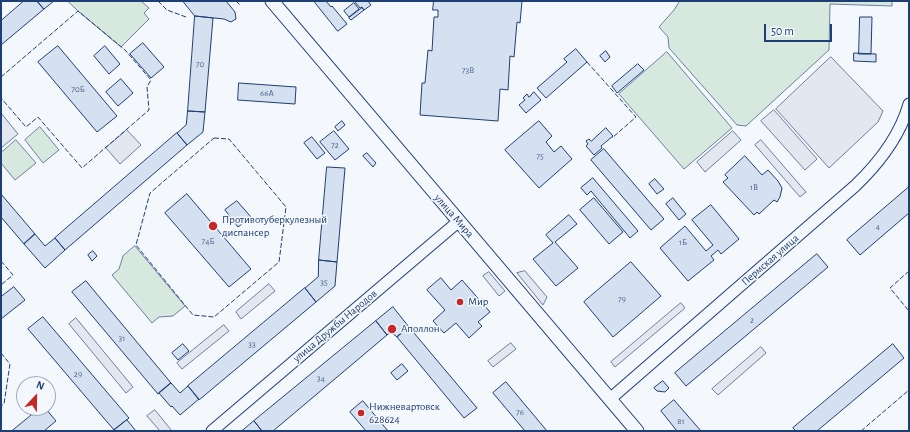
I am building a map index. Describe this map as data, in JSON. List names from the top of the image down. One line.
{"streets":{"main road":["улица Мира"],"street":["Пермская улица","улица Дружбы Народов"]},"crossings":[["улица Мира","Пермская улица"],["улица Мира","улица Дружбы Народов"]],"places":["Противотуберкулезный диспансер","Мир","Аполлон","Нижневартовск 628624"],"house_numbers":["70","73В","70Б","66А","72","75","1В","4","74Б","1Б","35","79","2","31","33","29","34","76","81"],"scale_bar":"50 m","north":"top"}
